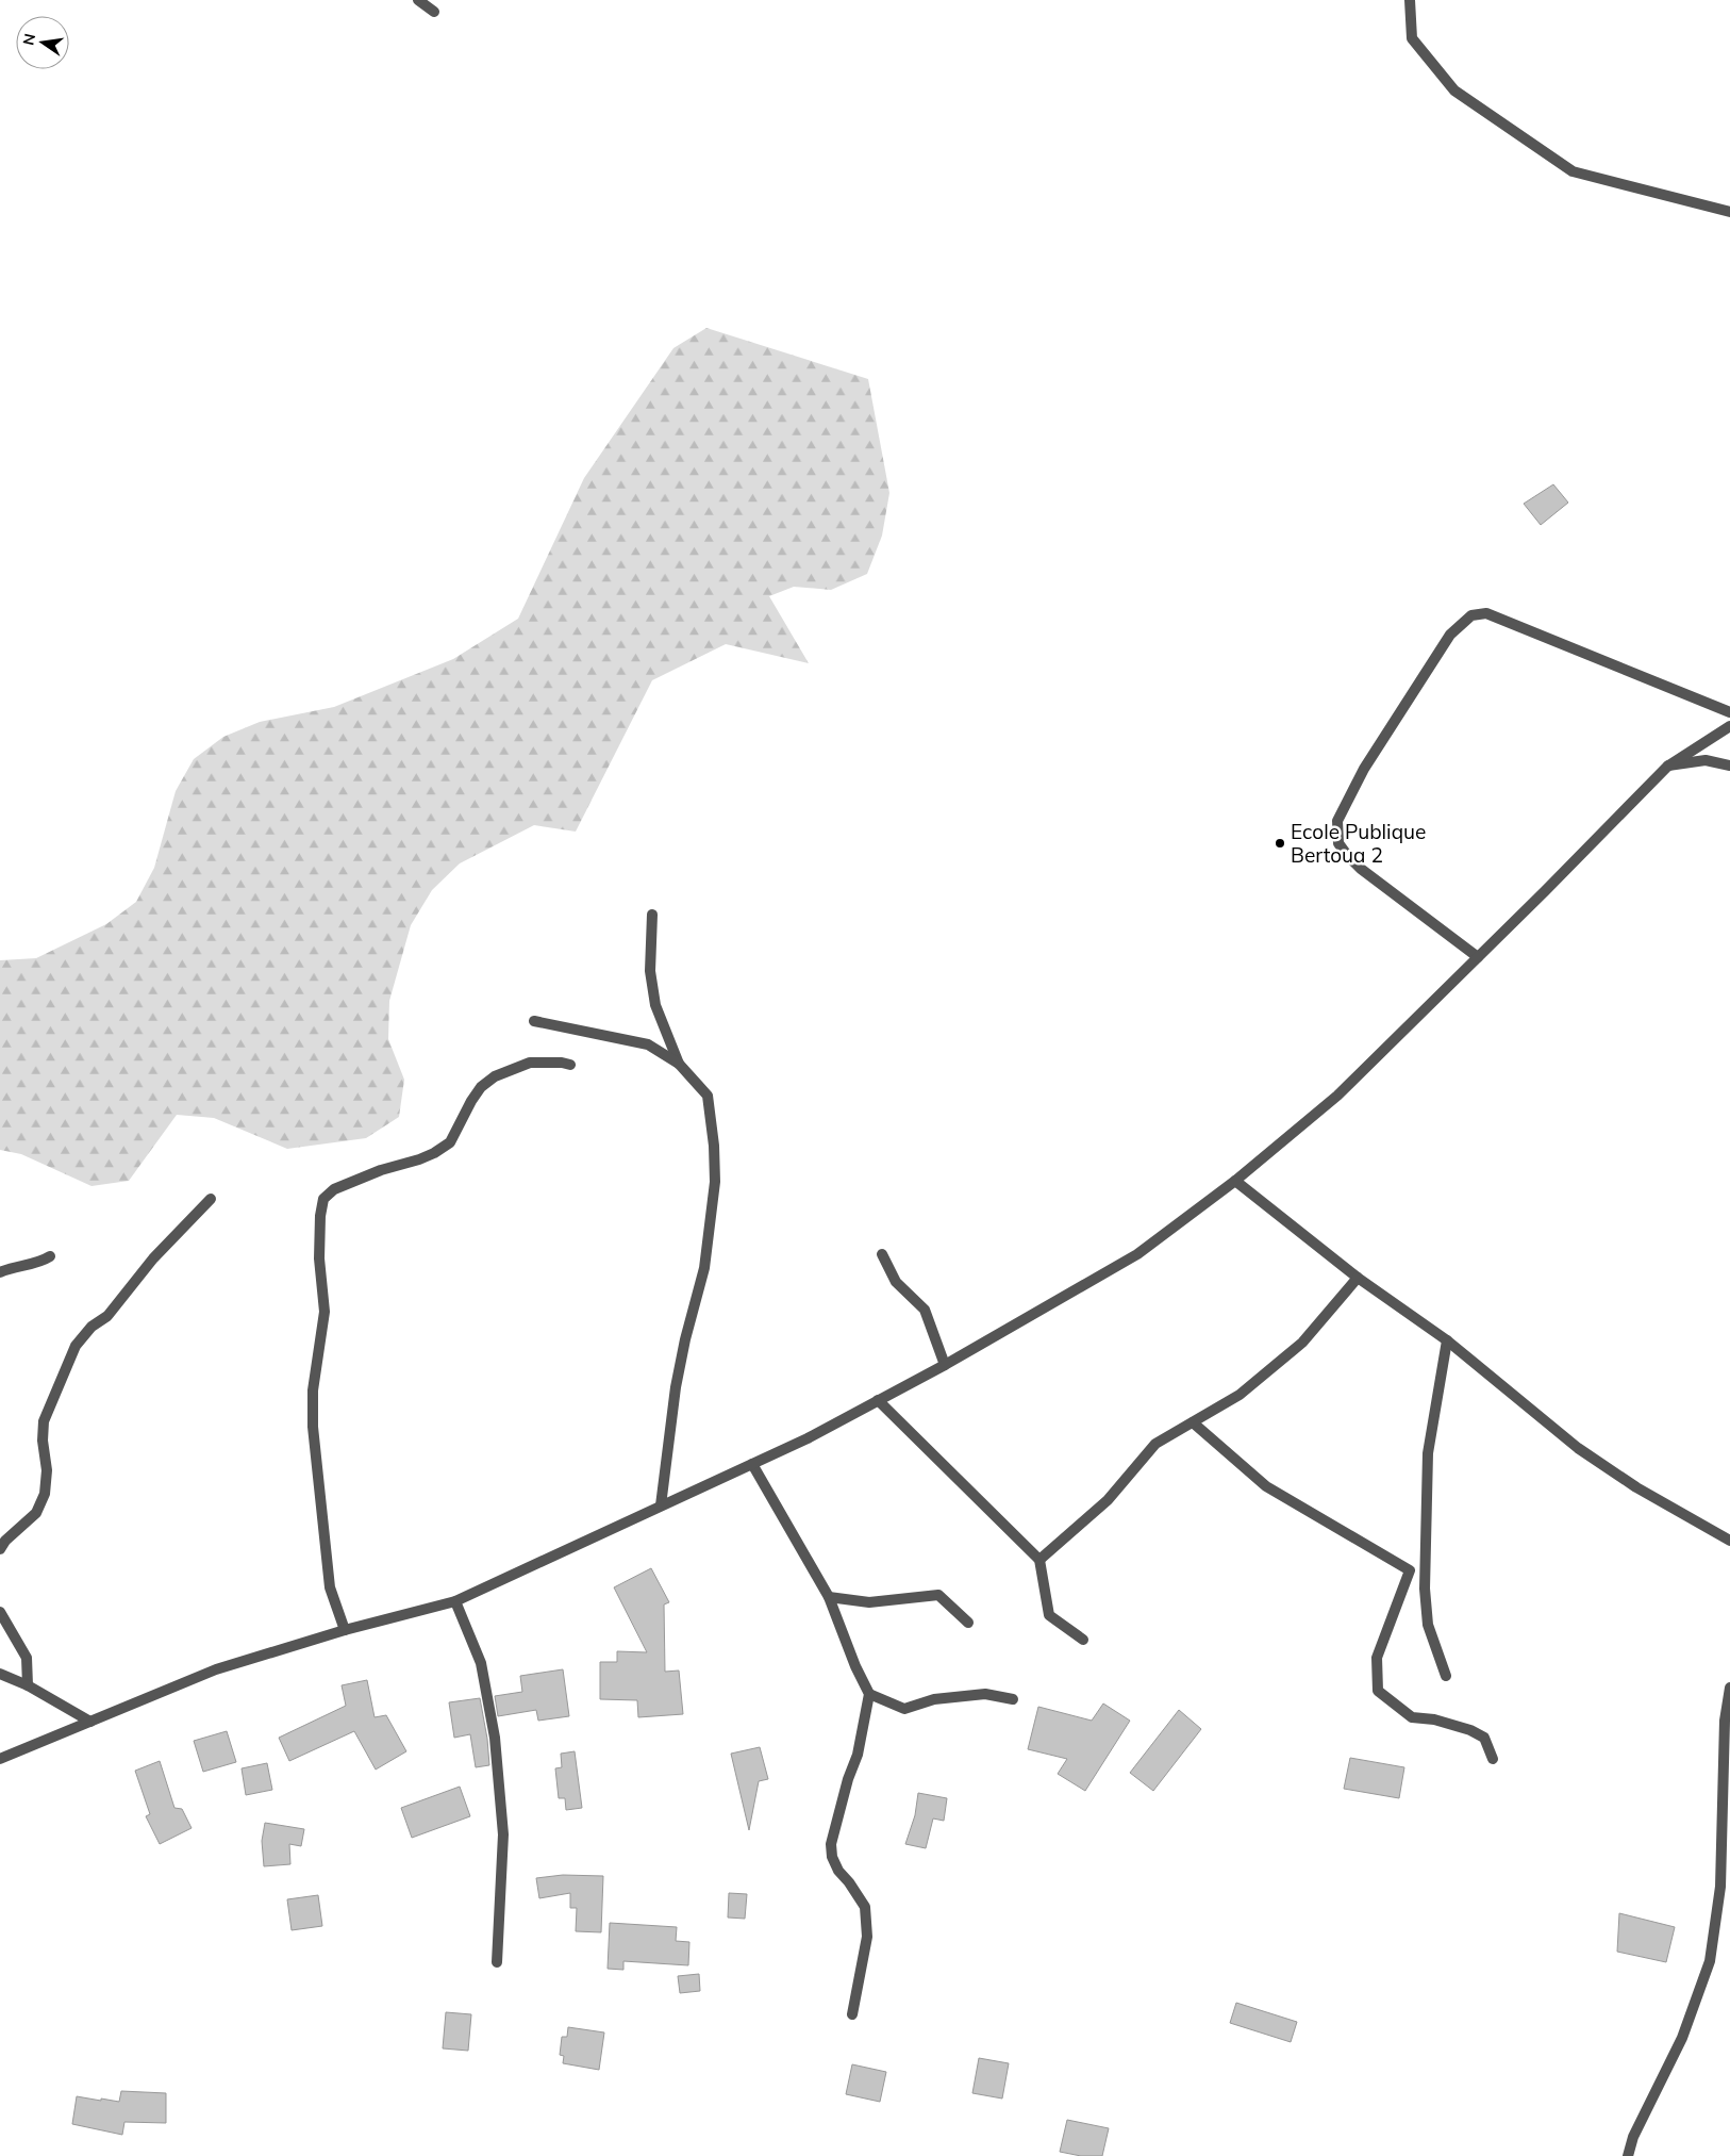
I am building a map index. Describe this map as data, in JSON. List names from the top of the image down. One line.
{"places":["Ecole Publique Bertoua 2"],"north":"left"}
